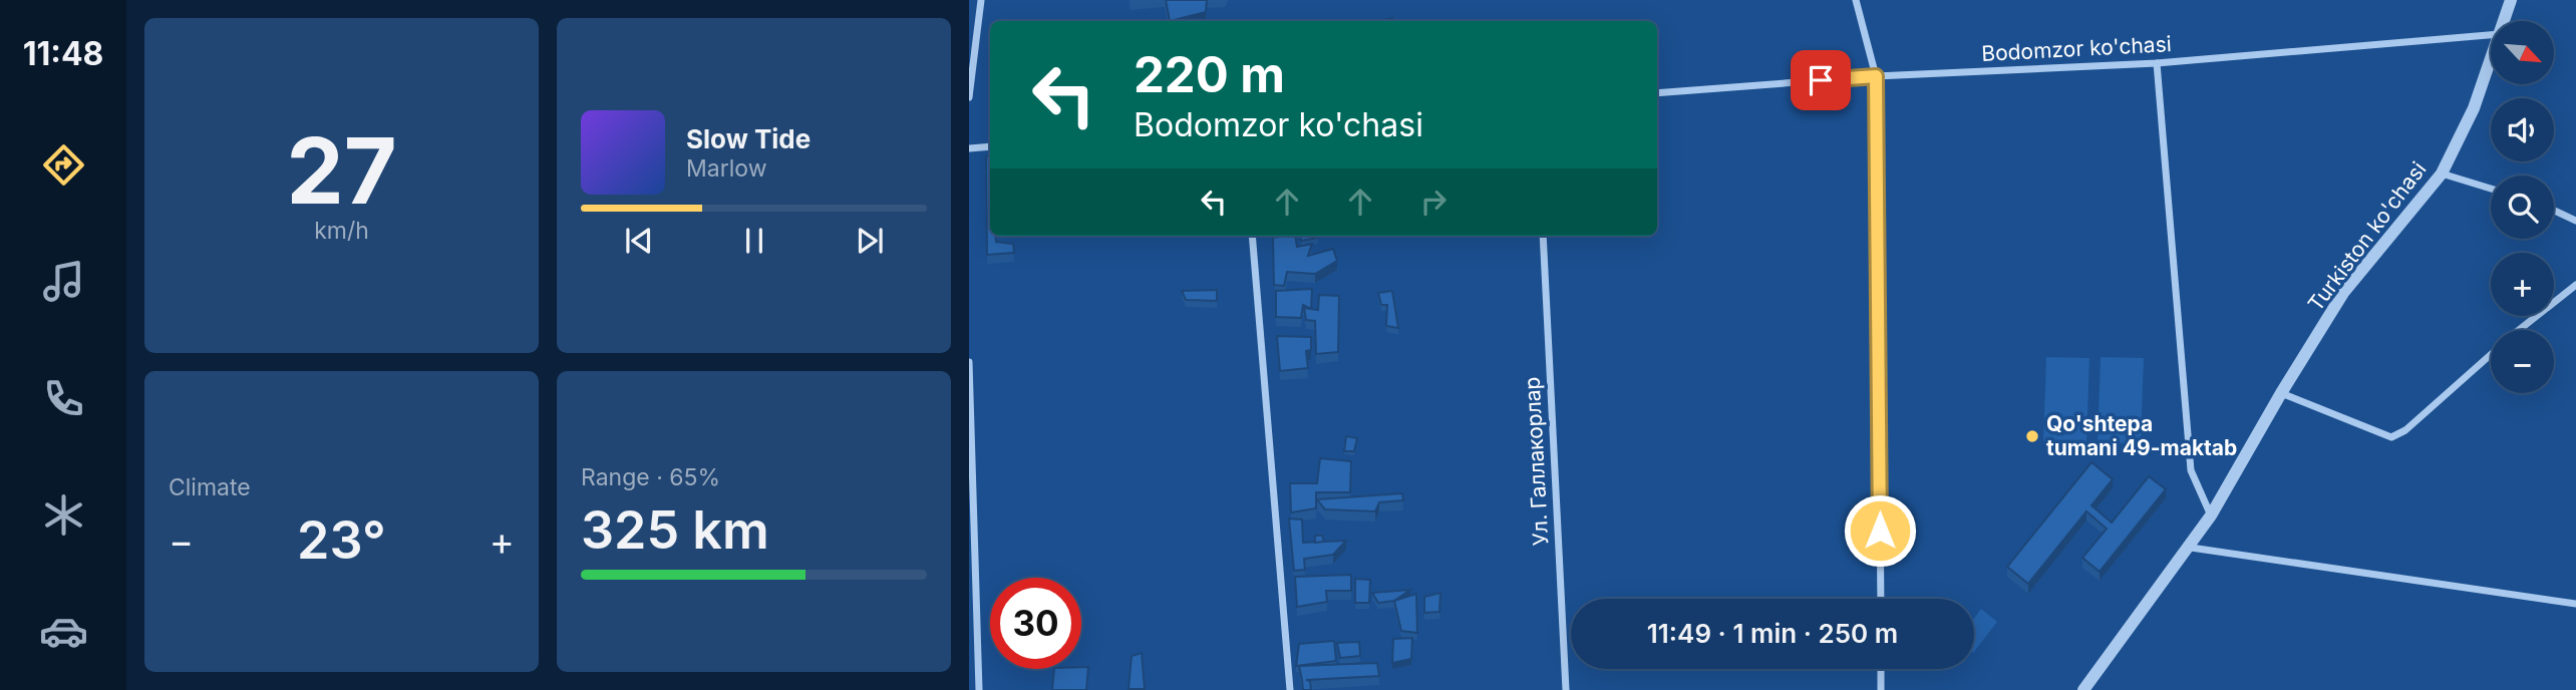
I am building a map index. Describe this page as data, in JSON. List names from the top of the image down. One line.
{"streets":{"street":["Bodomzor ko'chasi","Turkiston ko'chasi","Ул. Галлакорлар"]},"places":["Qo'shtepa tumani 49-maktab"],"north":"bottom right","page":{"tabs":"11:48","tile":[["27","km/h"],"Climate",["Range · 65%","325 km"]],"map_buttons":["+","−"],"turn":["220 m","Bodomzor ko'chasi"],"song":["Slow Tide","Marlow"],"heat":["−","23°","+"],"limit":"30","trip":"11:49 · 1 min · 250 m"}}
